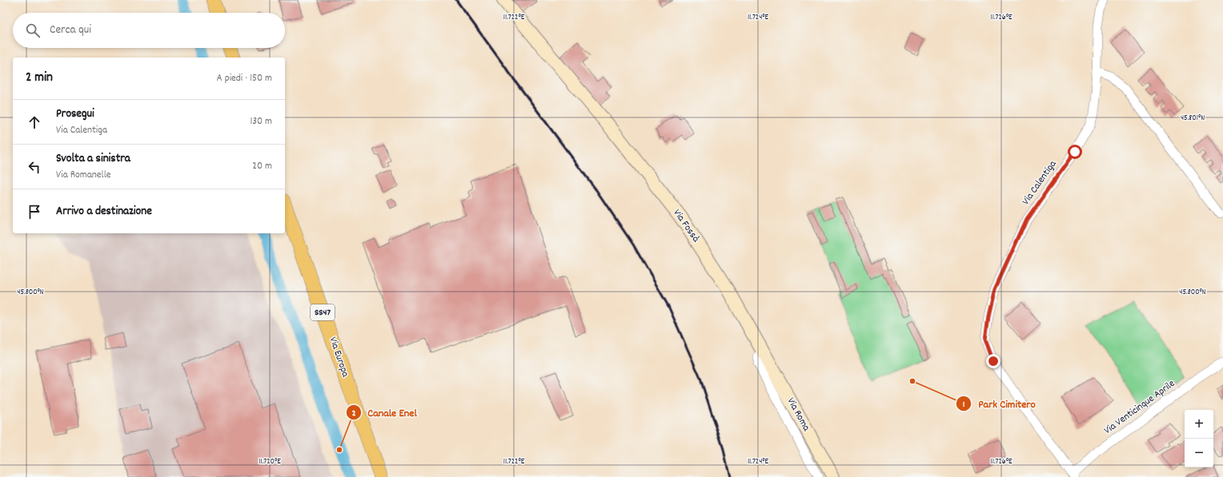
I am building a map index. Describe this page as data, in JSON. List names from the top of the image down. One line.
{"streets":{"main road":["Via Fossà","SS47","Via Europa","Via Roma"],"street":["Via Calentiga","Via Venticinque Aprile"]},"crossings":[["Via Calentiga","Via Venticinque Aprile"],["Via Fossà","Via Roma"]],"places":["Park Cimitero","Canale Enel"],"page":{"search":"Cerca qui","heading":["2 min","A piedi · 150 m"],"list":[["Prosegui","Via Calentiga","130 m"],["Svolta a sinistra","Via Romanelle","20 m"],"Arrivo a destinazione"],"map_buttons":["+","−"]},"coordinates":["11.722°E","11.724°E","11.726°E","45.801°N","45.800°N","11.720°E"]}
